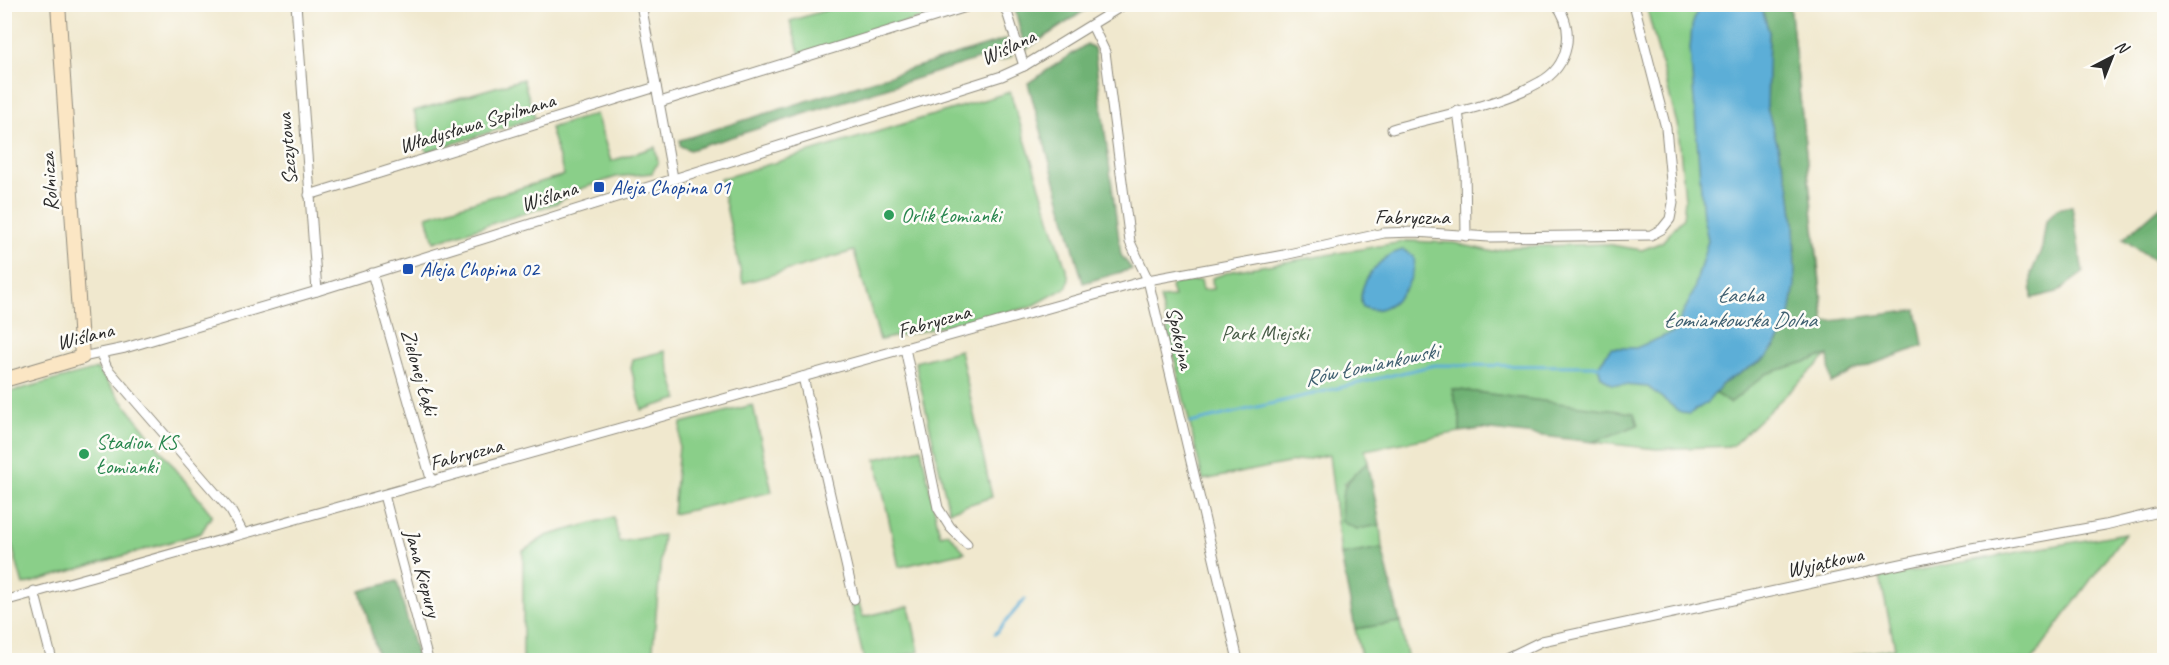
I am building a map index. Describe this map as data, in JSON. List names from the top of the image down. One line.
{"streets":{"street":["Wiślana","Władysława Szpilmana","Szczytowa","Rolnicza","Fabryczna","Spokojna","Zielonej Łąki","Wyjątkowa","Jana Kiepury"]},"crossings":[["Wiślana","Szczytowa"],["Wiślana","Rolnicza"],["Wiślana","Spokojna"],["Wiślana","Zielonej Łąki"],["Władysława Szpilmana","Szczytowa"],["Fabryczna","Spokojna"],["Fabryczna","Zielonej Łąki"],["Fabryczna","Jana Kiepury"]],"water":["Łacha Łomiankowska Dolna","Rów Łomiankowski"],"parks":["Park Miejski"],"places":{"transit":["Aleja Chopina 01","Aleja Chopina 02"],"other":["Orlik Łomianki","Stadion KS Łomianki"]},"north":"top right"}
